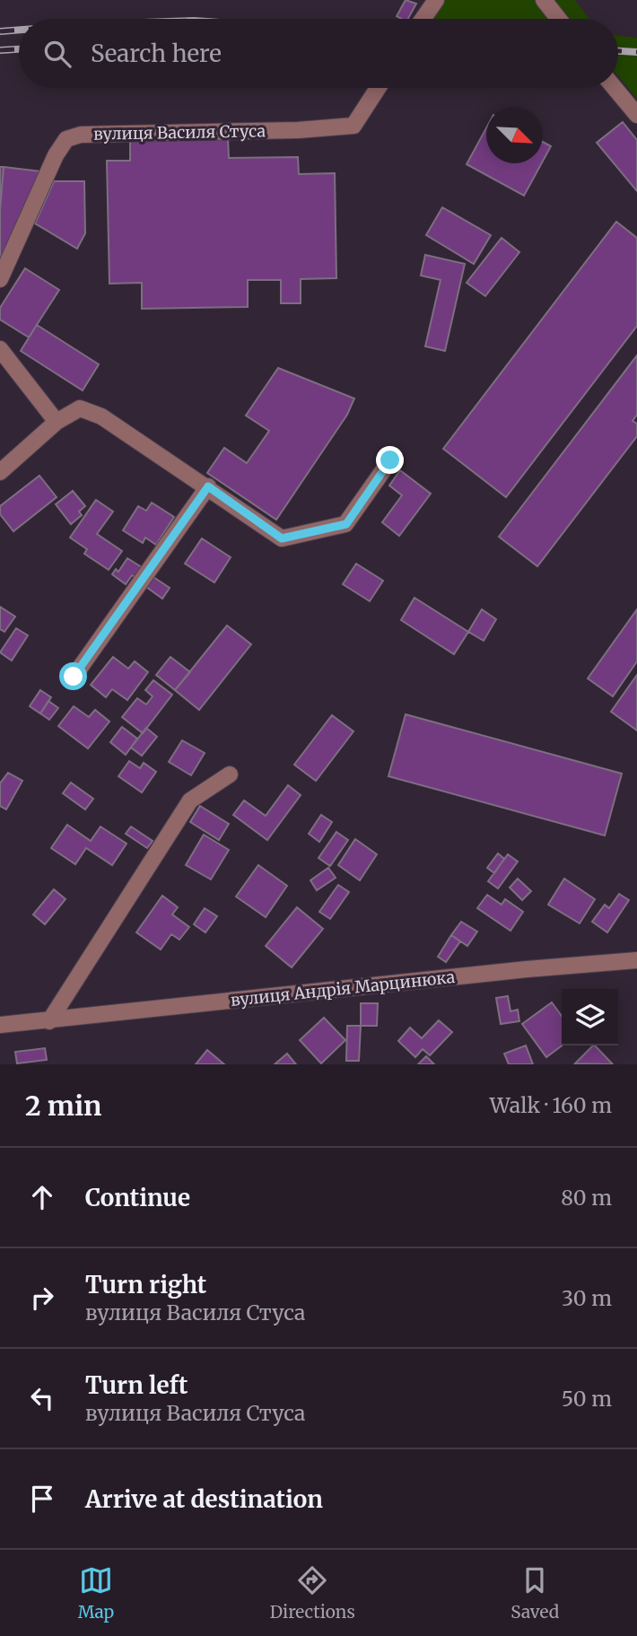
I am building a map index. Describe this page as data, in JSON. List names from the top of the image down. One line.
{"streets":{"street":["вулиця Василя Стуса","вулиця Андрія Марцинюка"]},"north":"bottom right","page":{"search":"Search here","heading":["2 min","Walk · 160 m"],"list":[["Continue","80 m"],["Turn right","вулиця Василя Стуса","30 m"],["Turn left","вулиця Василя Стуса","50 m"],"Arrive at destination"],"nav":["Map","Directions","Saved"]}}
